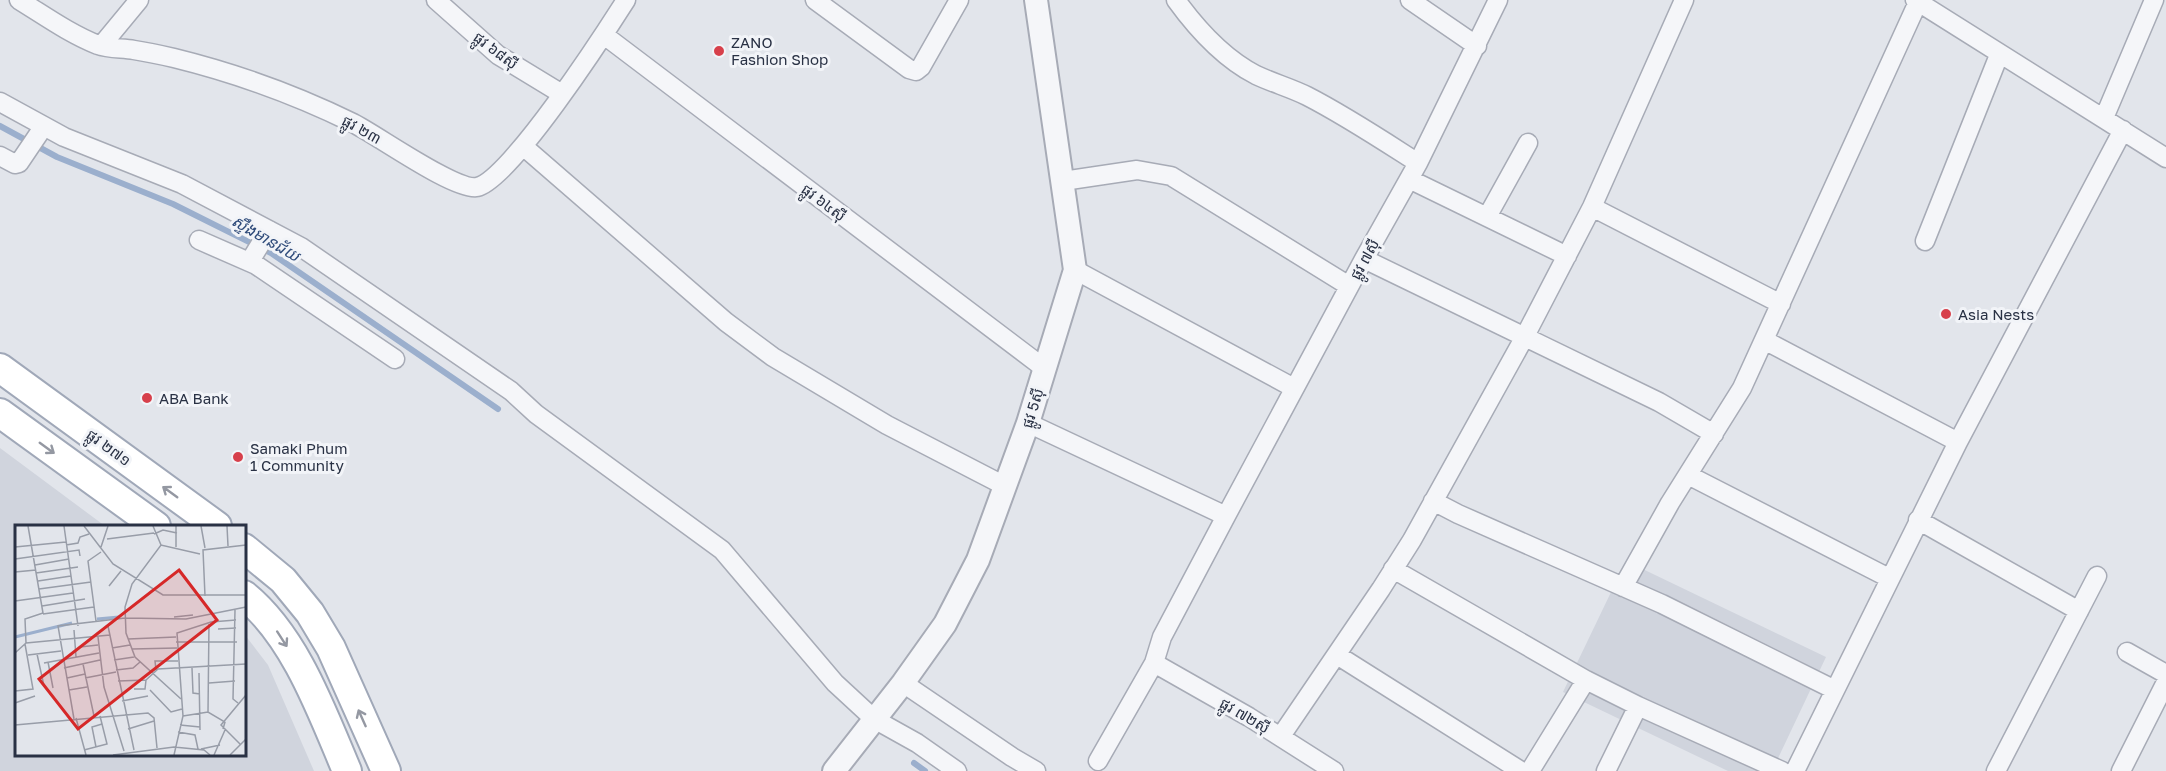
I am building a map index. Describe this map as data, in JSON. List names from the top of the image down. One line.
{"streets":{"main road":["ផ្លូវ ២៧១"],"street":["ផ្លូវ ៦៨ស៊ី","ផ្លូវ ២៣","ផ្លូវ ៦៤ស៊ី","ផ្លូវ ៧ស៊ី","ផ្លូវ 5ស៊ី","ផ្លូវ ៧២ស៊ី"]},"crossings":[["ផ្លូវ ៦៨ស៊ី","ផ្លូវ ២៣"],["ផ្លូវ ២៣","ផ្លូវ ៦៤ស៊ី"],["ផ្លូវ ៦៤ស៊ី","ផ្លូវ 5ស៊ី"],["ផ្លូវ ៧ស៊ី","ផ្លូវ ៧២ស៊ី"]],"water":["ស្ទឹងមានជ័យ"],"places":["ZANO Fashion Shop","Asia Nests","ABA Bank","Samaki Phum 1 Community"]}
